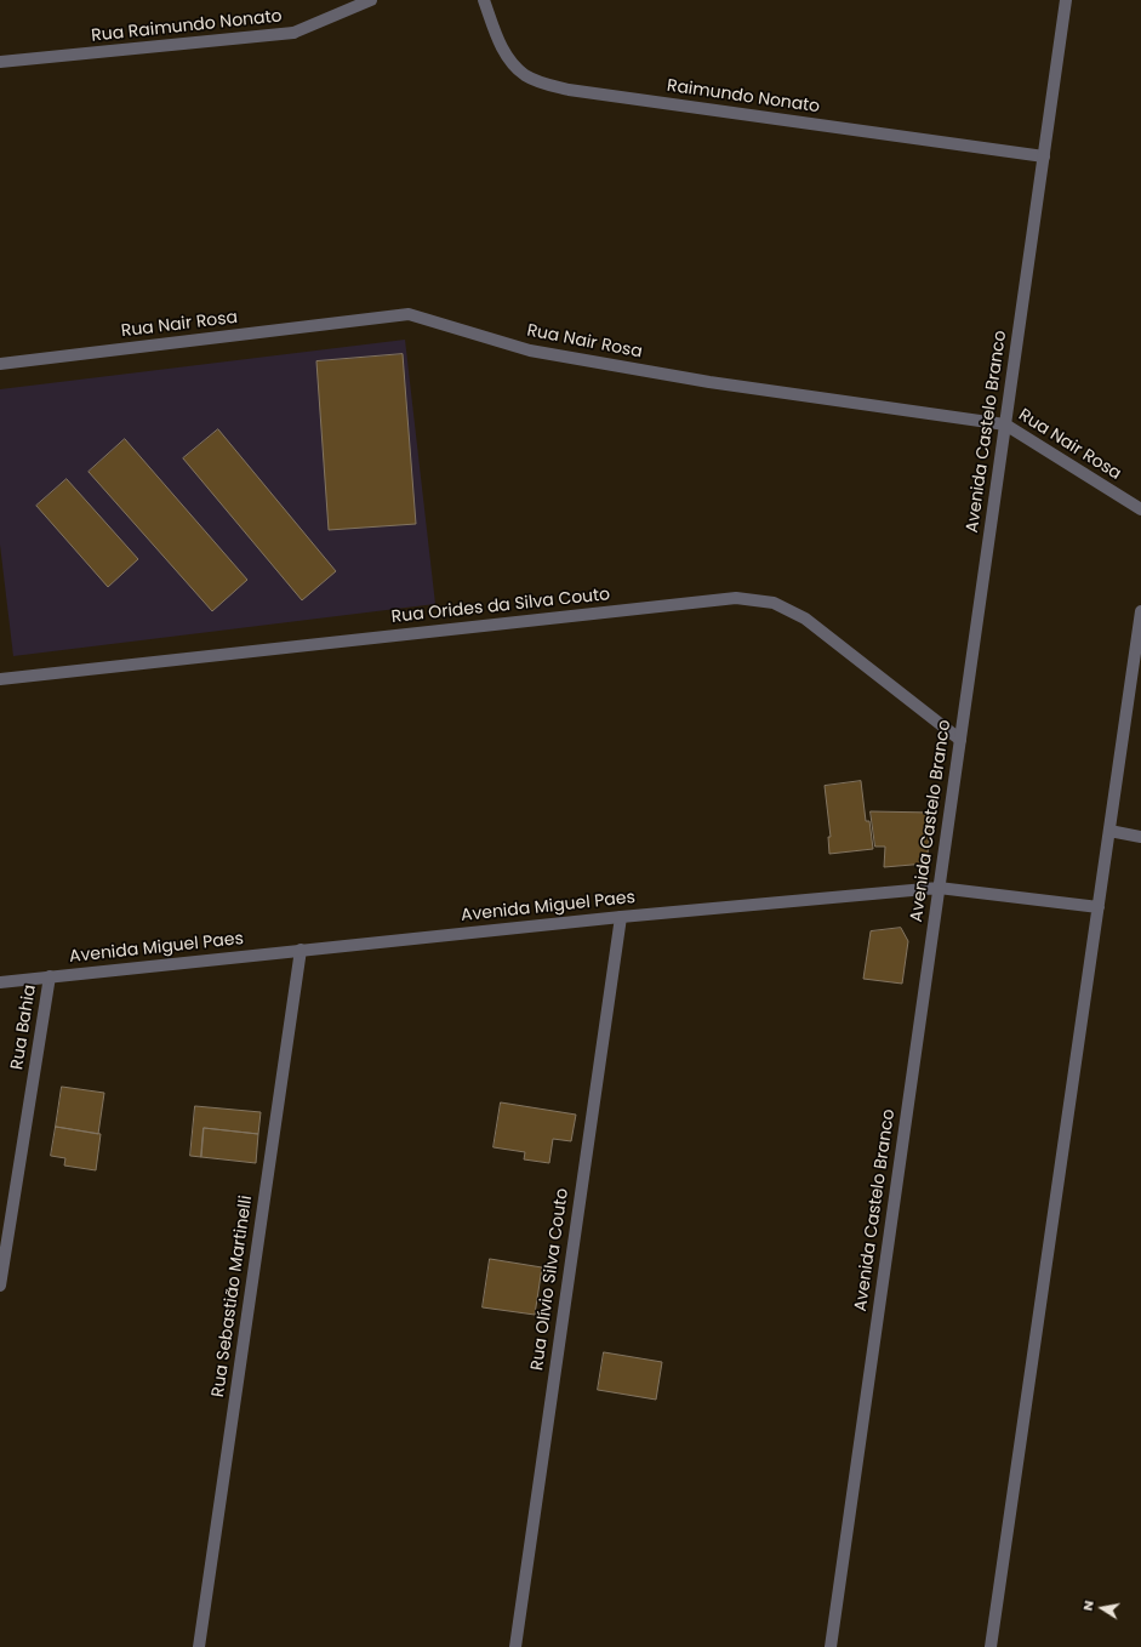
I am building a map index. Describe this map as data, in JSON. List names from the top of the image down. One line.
{"streets":{"street":["Rua Raimundo Nonato","Raimundo Nonato","Rua Nair Rosa","Avenida Castelo Branco","Rua Orides da Silva Couto","Avenida Miguel Paes","Rua Bahia","Rua Olívio Silva Couto","Rua Sebastião Martinelli"]},"crossings":[["Raimundo Nonato","Avenida Castelo Branco"],["Rua Nair Rosa","Avenida Castelo Branco"],["Avenida Castelo Branco","Rua Orides da Silva Couto"],["Avenida Castelo Branco","Avenida Miguel Paes"],["Avenida Miguel Paes","Rua Bahia"],["Avenida Miguel Paes","Rua Olívio Silva Couto"],["Avenida Miguel Paes","Rua Sebastião Martinelli"]],"north":"left"}
